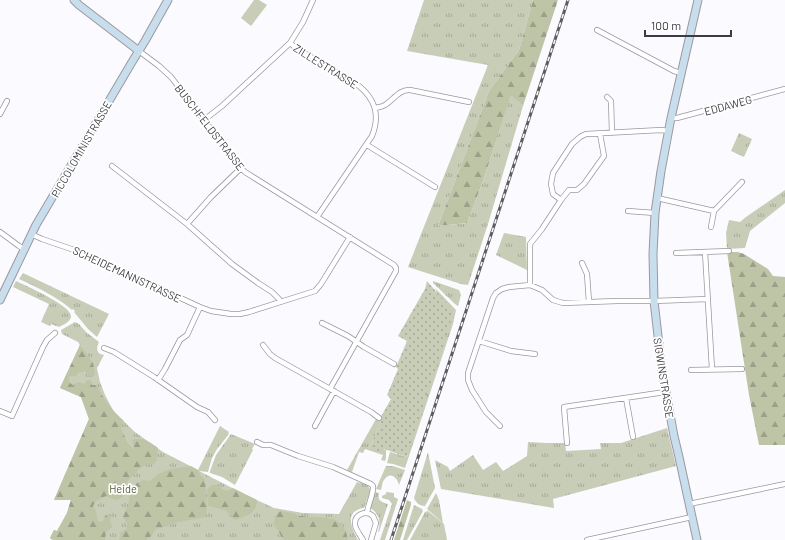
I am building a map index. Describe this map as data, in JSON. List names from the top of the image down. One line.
{"streets":{"street":["ZILLESTRASSE","EDDAWEG","BUSCHFELDSTRASSE","PICCOLOMINISTRASSE","SCHEIDEMANNSTRASSE","SIGWINSTRASSE"]},"crossings":[["EDDAWEG","SIGWINSTRASSE"],["BUSCHFELDSTRASSE","PICCOLOMINISTRASSE"],["BUSCHFELDSTRASSE","SCHEIDEMANNSTRASSE"],["PICCOLOMINISTRASSE","SCHEIDEMANNSTRASSE"]],"parks":["Heide"],"scale_bar":"100 m"}
